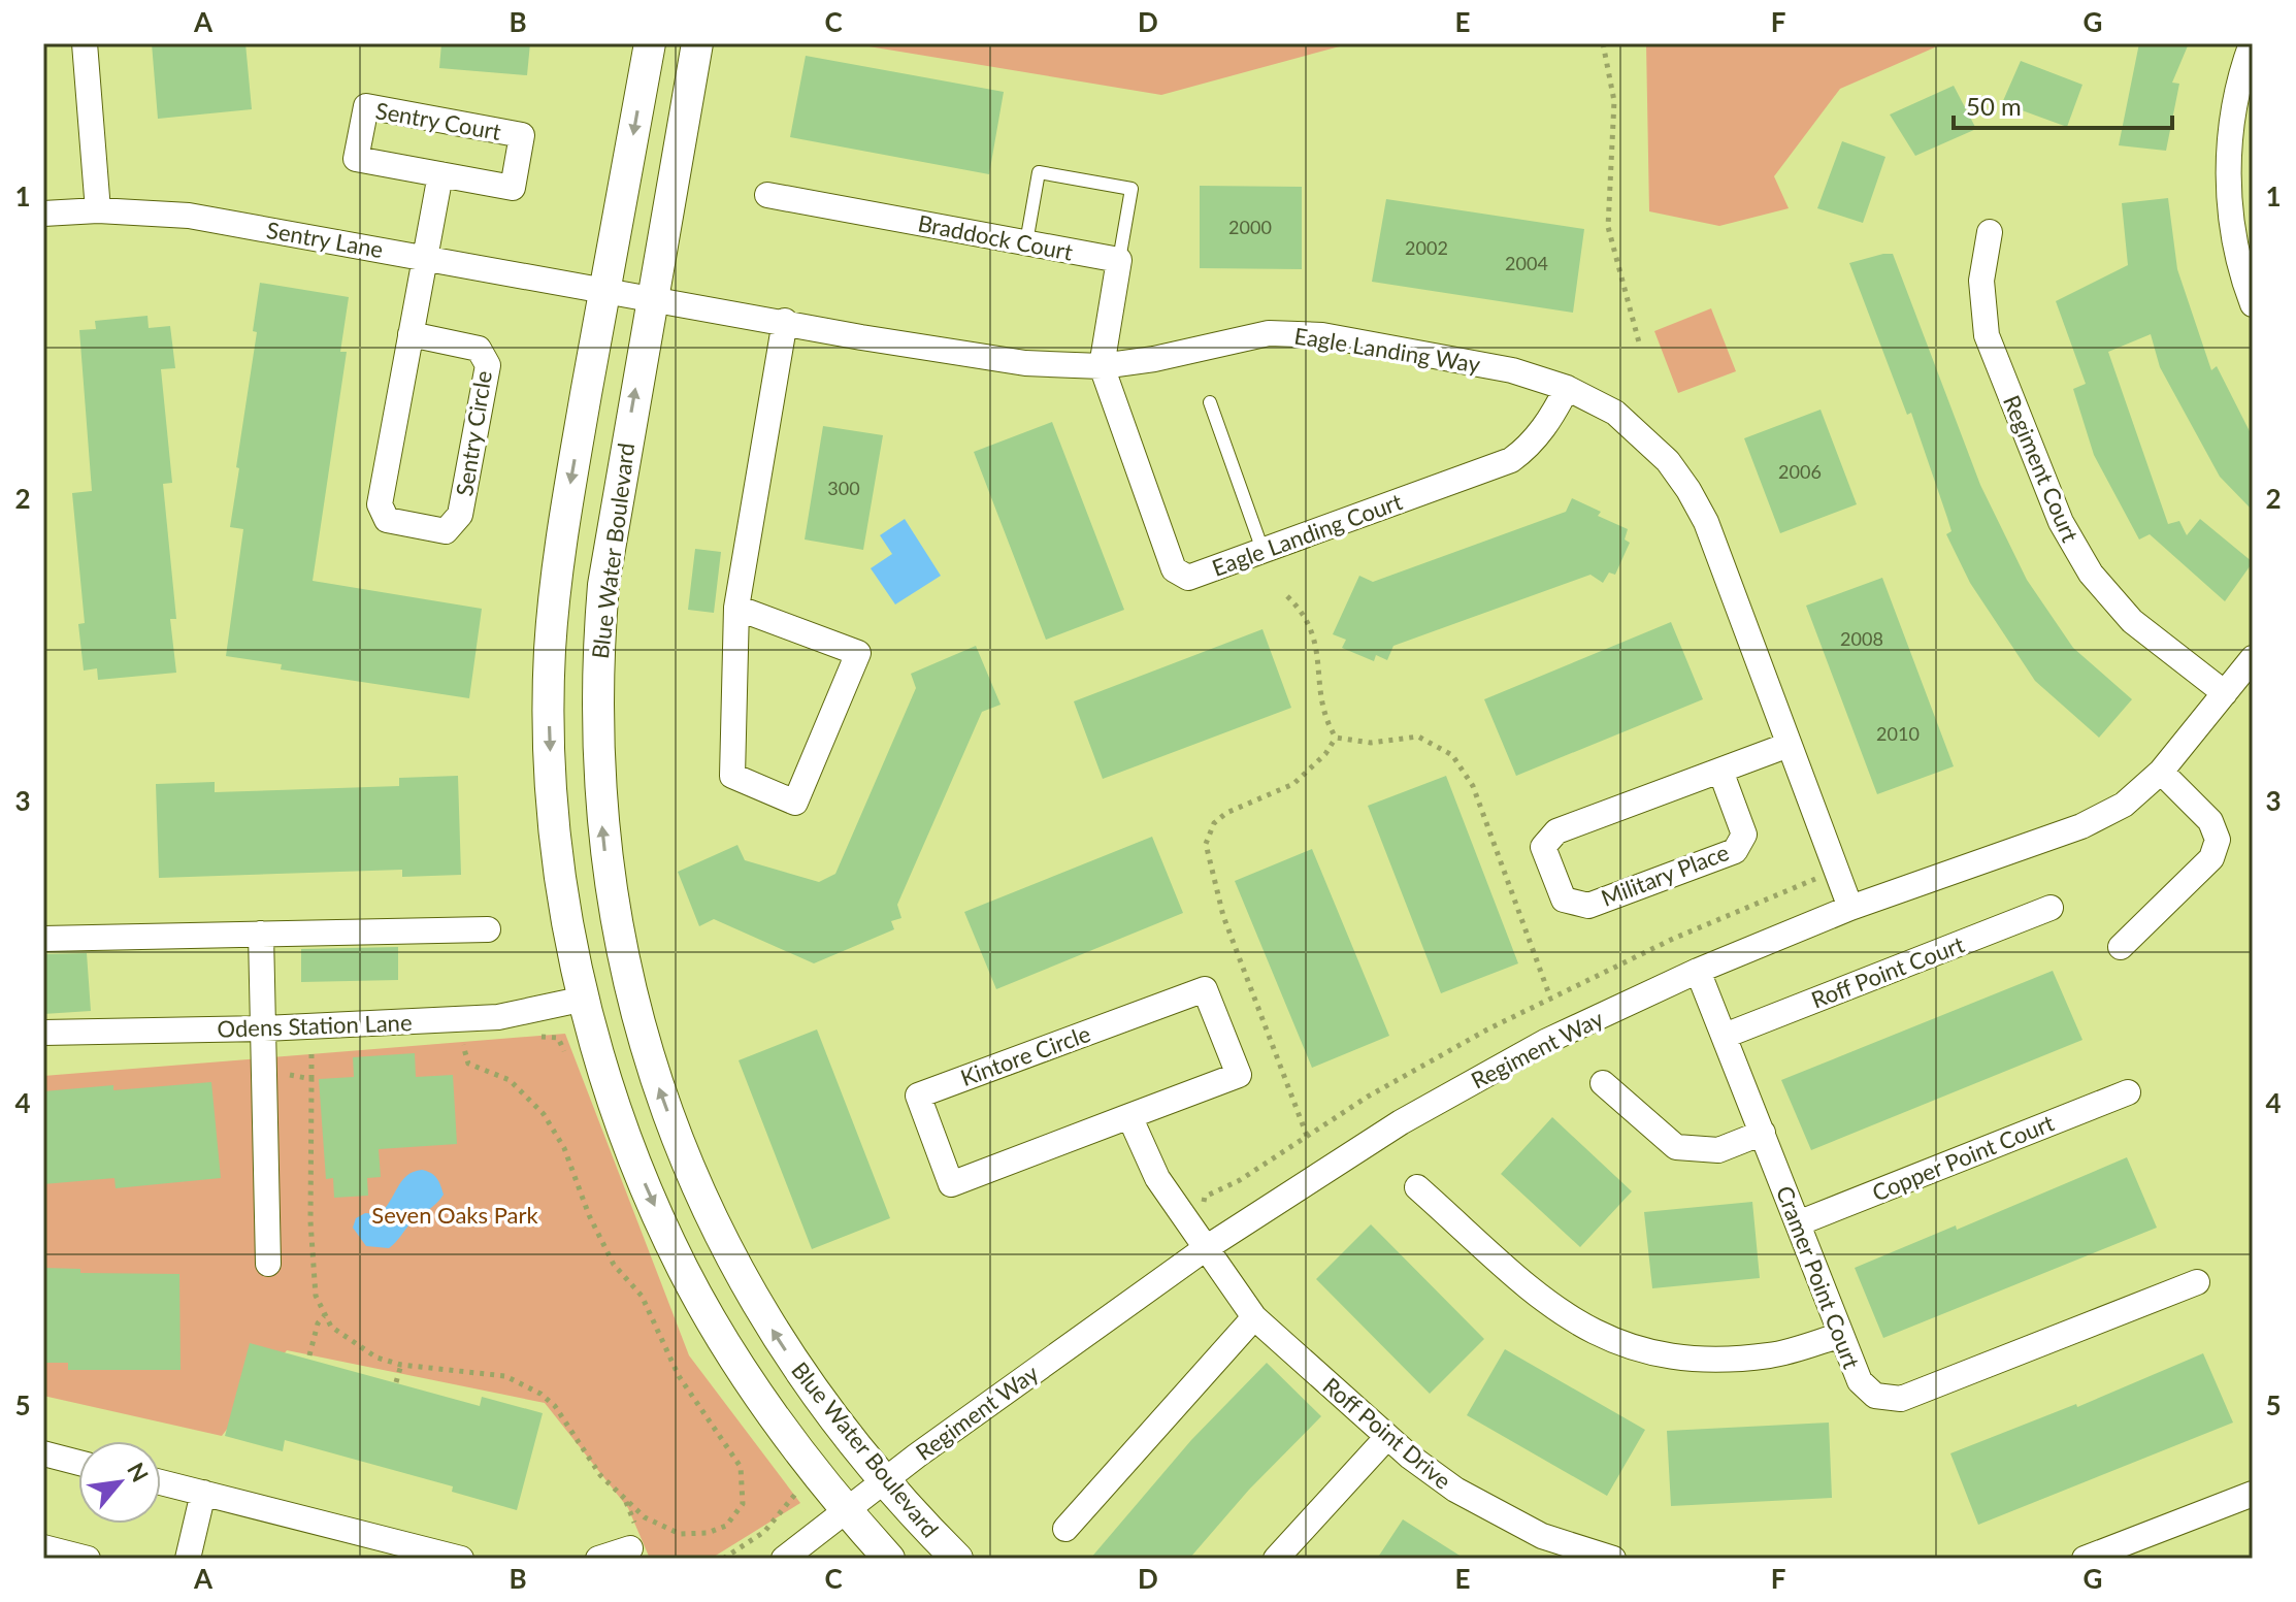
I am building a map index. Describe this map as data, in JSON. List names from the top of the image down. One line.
{"streets":{"street":["Sentry Court","Braddock Court","Sentry Lane","Eagle Landing Way","Sentry Circle","Regiment Court","Eagle Landing Court","Blue Water Boulevard","Military Place","Roff Point Court","Odens Station Lane","Regiment Way","Kintore Circle","Copper Point Court","Cramer Point Court","Roff Point Drive"]},"crossings":[["Sentry Lane","Eagle Landing Way"],["Sentry Lane","Sentry Circle"],["Sentry Lane","Blue Water Boulevard"],["Eagle Landing Way","Eagle Landing Court"],["Eagle Landing Way","Blue Water Boulevard"],["Eagle Landing Way","Military Place"],["Eagle Landing Way","Regiment Way"],["Regiment Court","Regiment Way"],["Blue Water Boulevard","Odens Station Lane"],["Blue Water Boulevard","Regiment Way"],["Roff Point Court","Cramer Point Court"],["Regiment Way","Cramer Point Court"],["Regiment Way","Roff Point Drive"],["Copper Point Court","Cramer Point Court"]],"parks":["Seven Oaks Park"],"house_numbers":["2000","2002","2004","2006","300","2008","2010"],"scale_bar":"50 m","north":"top right","grid":{"columns":["A","B","C","D","E","F","G"],"rows":["1","2","3","4","5"]}}
